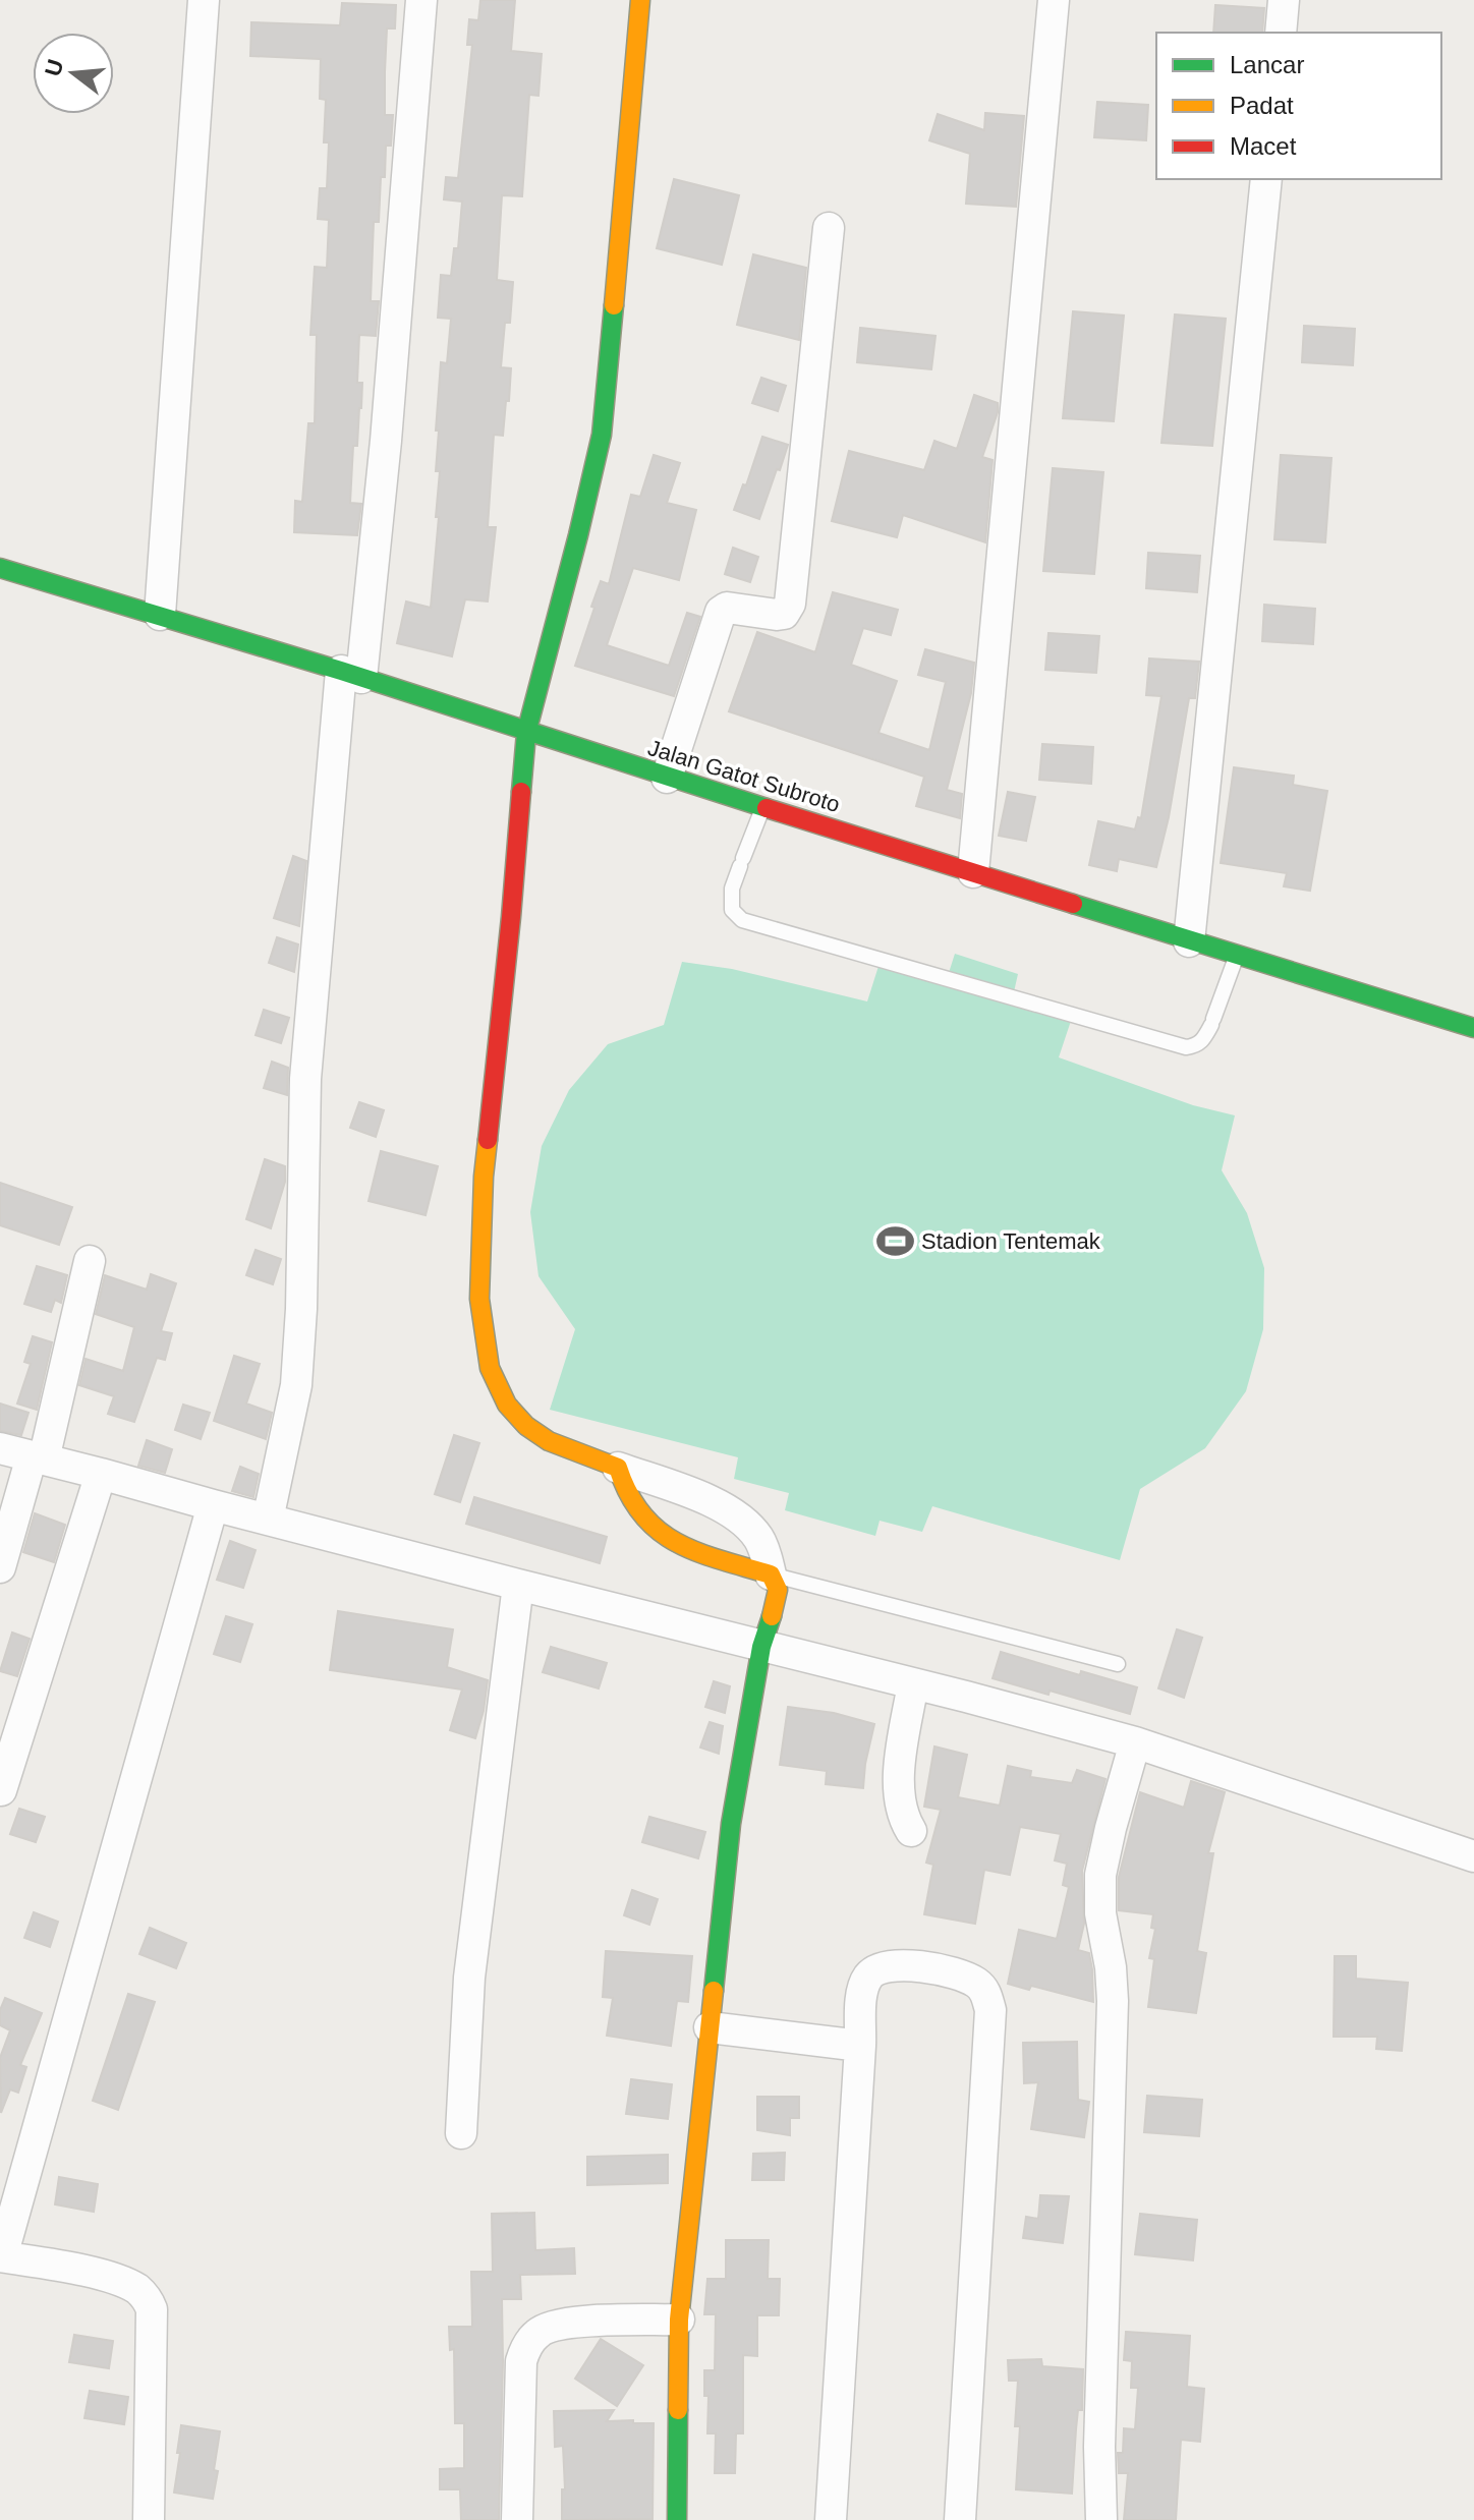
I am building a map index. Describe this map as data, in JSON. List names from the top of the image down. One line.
{"streets":{"street":["Jalan Gatot Subroto"]},"places":{"sports":["Stadion Tentemak"]},"legend":["Lancar","Padat","Macet"],"north":"left"}
